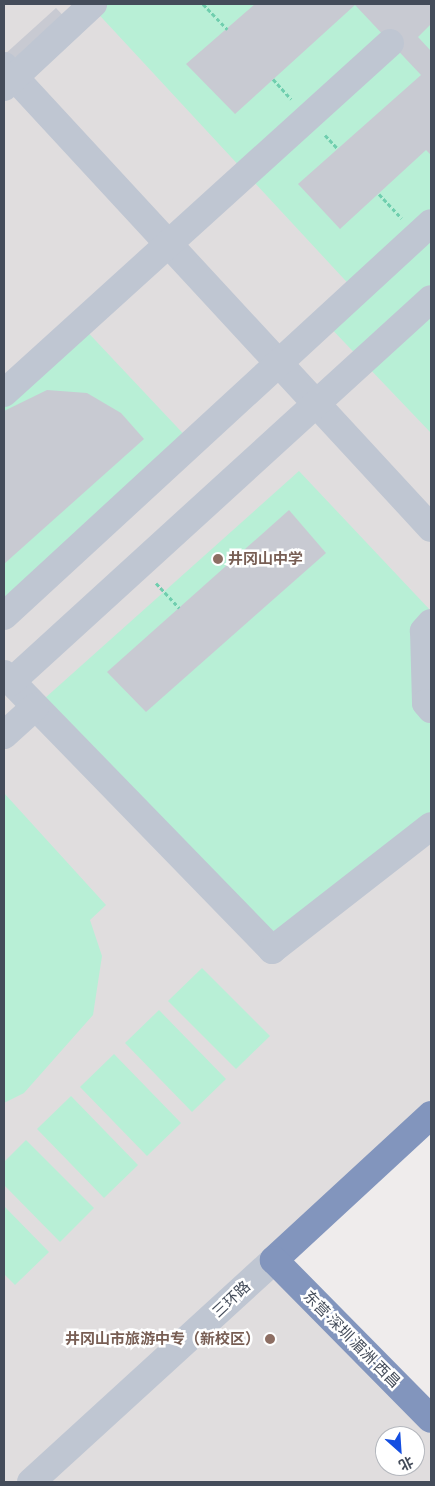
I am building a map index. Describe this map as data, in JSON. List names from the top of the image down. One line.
{"streets":{"highway":["三环路","东营-深圳 湄洲-西昌"]},"crossings":[["三环路","东营-深圳 湄洲-西昌"]],"places":["井冈山中学","井冈山市旅游中专（新校区）"],"north":"bottom right"}
